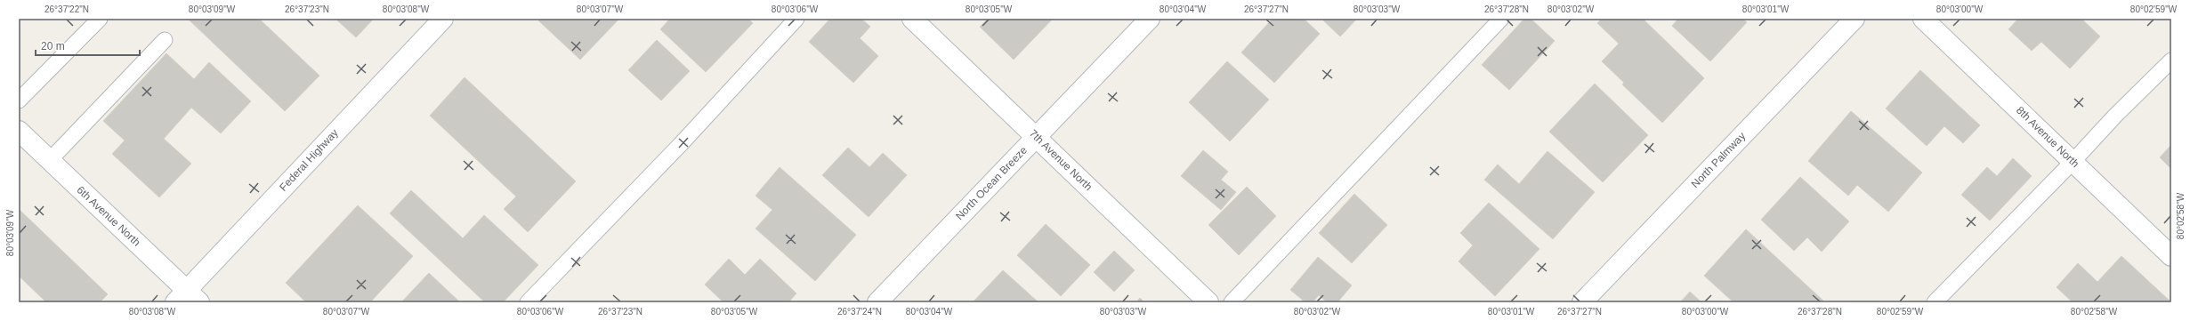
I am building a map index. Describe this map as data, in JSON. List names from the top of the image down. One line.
{"streets":{"street":["8th Avenue North","Federal Highway","7th Avenue North","North Palmway","North Ocean Breeze","6th Avenue North"]},"crossings":[["Federal Highway","6th Avenue North"],["7th Avenue North","North Ocean Breeze"]],"scale_bar":"20 m","coordinates":["26°37'22\"N","80°03'09\"W","26°37'23\"N","80°03'08\"W","80°03'07\"W","80°03'06\"W","80°03'05\"W","80°03'04\"W","26°37'27\"N","80°03'03\"W","26°37'28\"N","80°03'02\"W","80°03'01\"W","80°03'00\"W","80°02'59\"W","80°02'58\"W","26°37'24\"N"]}
